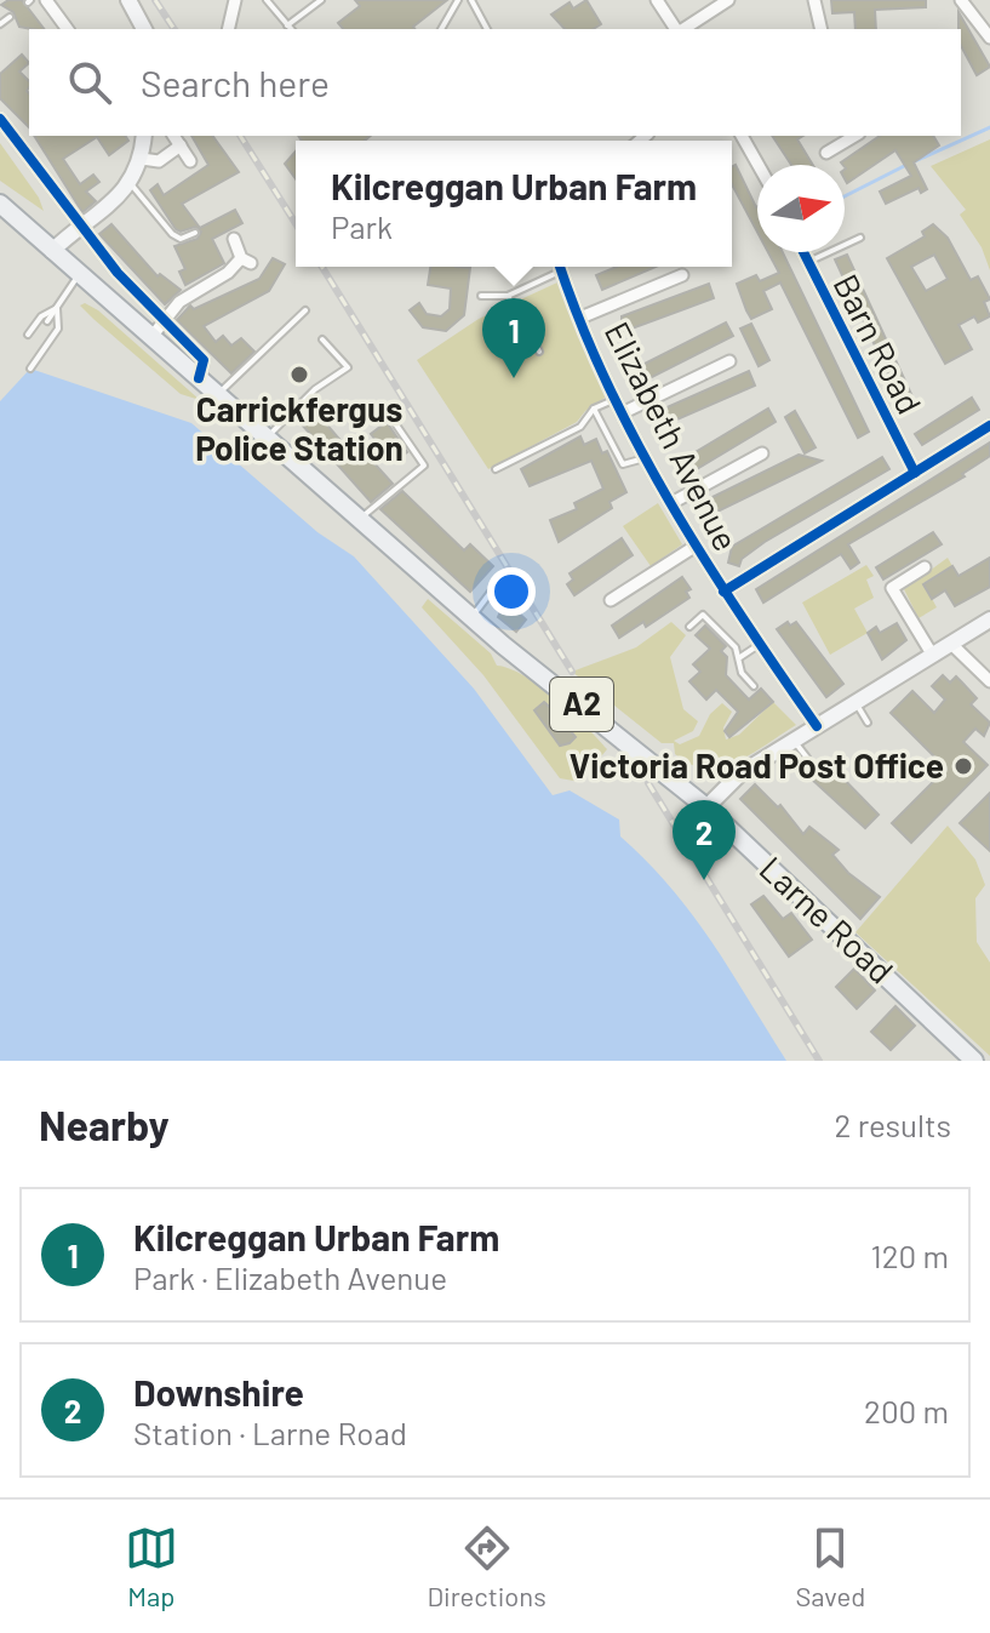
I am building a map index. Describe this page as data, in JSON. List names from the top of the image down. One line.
{"streets":{"main road":["A2","Larne Road"],"street":["Barn Road","Elizabeth Avenue"]},"crossings":[["A2","Larne Road"]],"places":["Carrickfergus Police Station","Victoria Road Post Office"],"north":"right","page":{"search":"Search here","popup":["Kilcreggan Urban Farm","Park"],"pins":["1","2"],"heading":["Nearby","2 results"],"list":[{"mark":"1","name":"Kilcreggan Urban Farm","note":"Park · Elizabeth Avenue","value":"120 m"},{"mark":"2","name":"Downshire","note":"Station · Larne Road","value":"200 m"}],"nav":["Map","Directions","Saved"]}}
